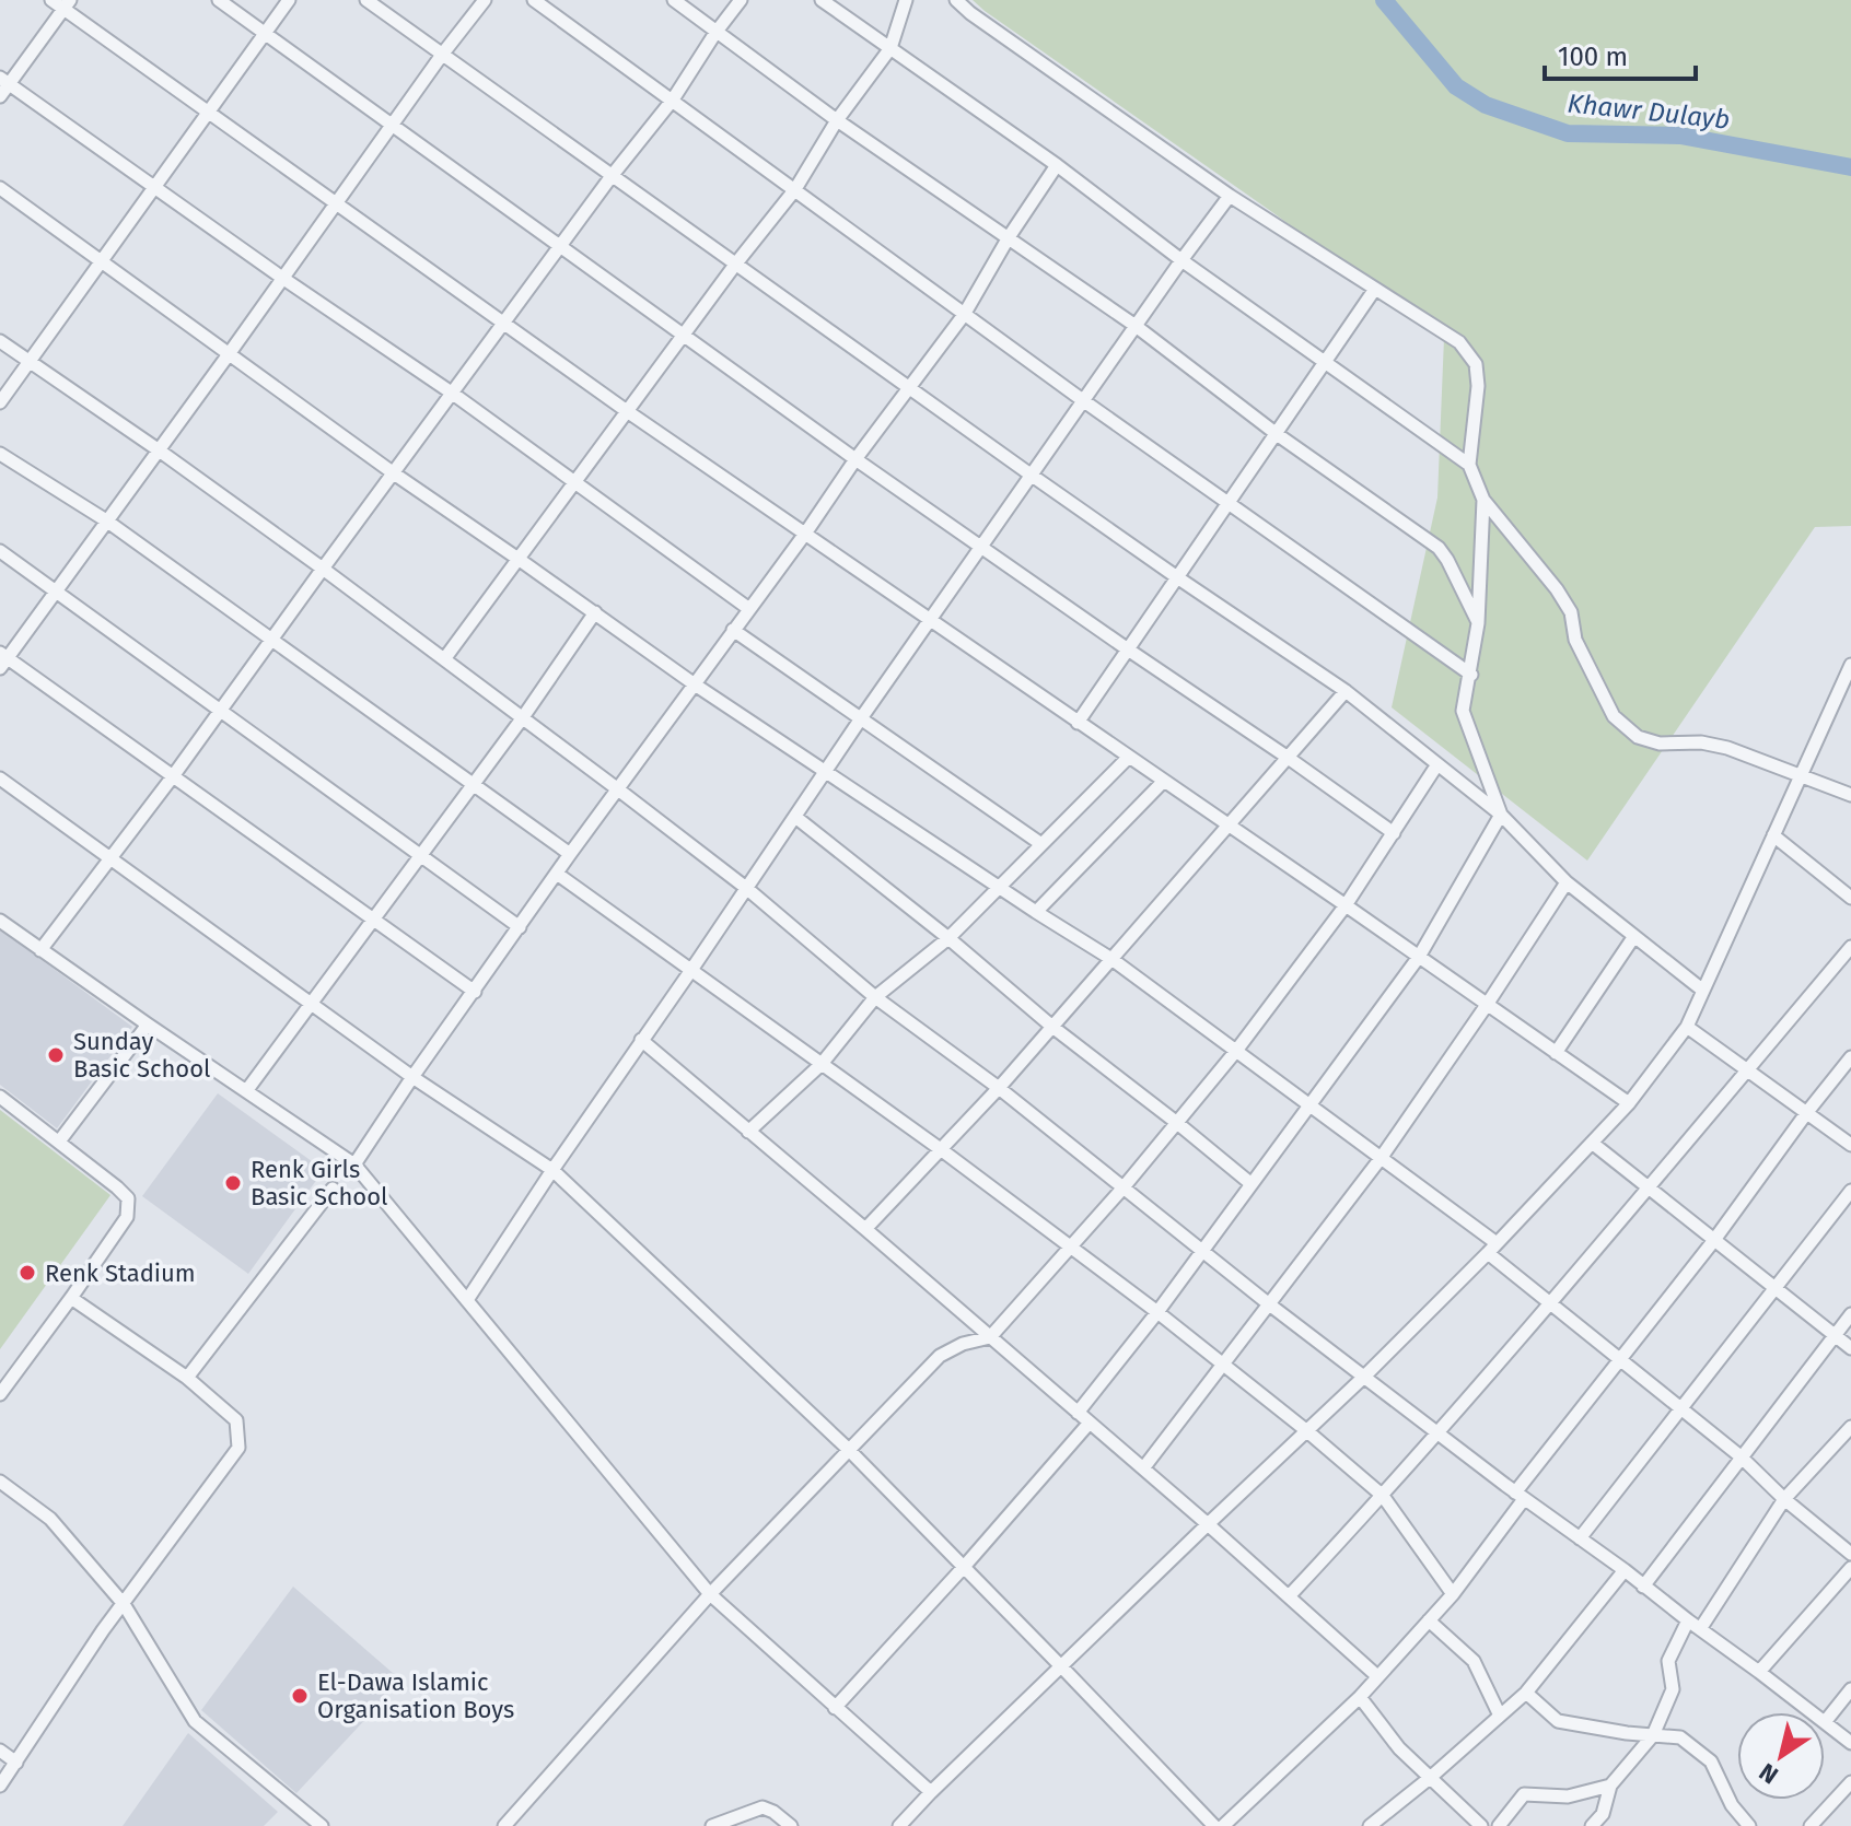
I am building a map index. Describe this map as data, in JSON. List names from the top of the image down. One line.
{"water":["Khawr Dulayb"],"places":["Sunday Basic School","Renk Girls Basic School","Renk Stadium","El-Dawa Islamic Organisation Boys"],"scale_bar":"100 m","north":"bottom left"}
